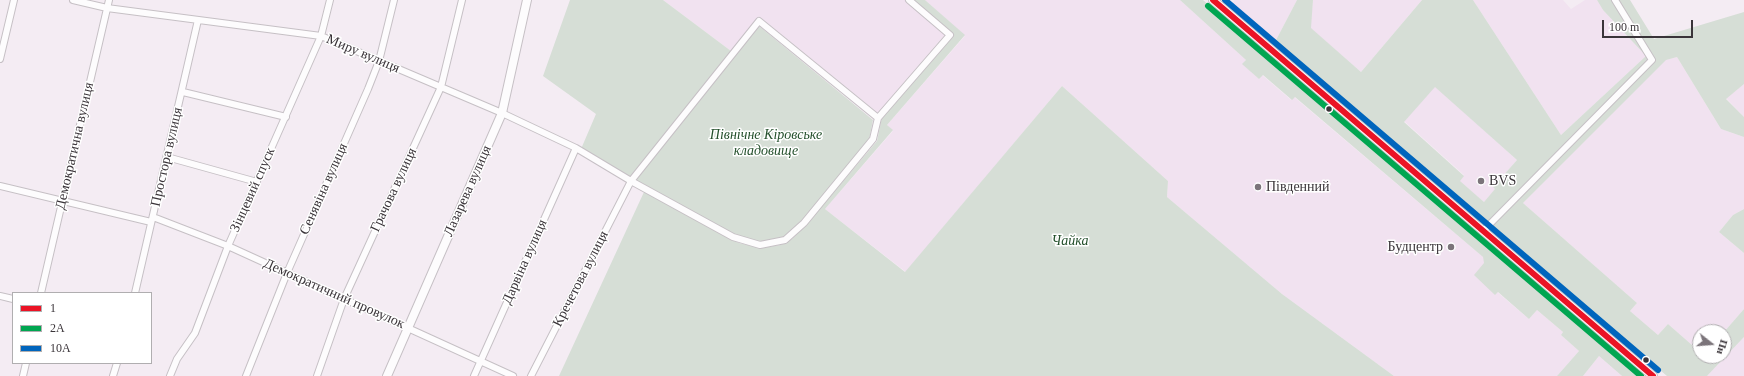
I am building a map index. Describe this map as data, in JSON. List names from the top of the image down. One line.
{"streets":{"street":["Миру вулиця","Демократична вулиця","Простора вулиця","Сенявіна вулиця","Зінцевий спуск","Грачова вулиця","Лазарева вулиця","Дарвіна вулиця","Кречетова вулиця","Демократичний провулок"]},"crossings":[["Миру вулиця","Демократична вулиця"],["Миру вулиця","Простора вулиця"],["Миру вулиця","Сенявіна вулиця"],["Миру вулиця","Зінцевий спуск"],["Миру вулиця","Грачова вулиця"],["Миру вулиця","Лазарева вулиця"],["Миру вулиця","Дарвіна вулиця"],["Миру вулиця","Кречетова вулиця"],["Демократична вулиця","Демократичний провулок"],["Простора вулиця","Демократичний провулок"],["Сенявіна вулиця","Демократичний провулок"],["Зінцевий спуск","Демократичний провулок"],["Грачова вулиця","Демократичний провулок"],["Лазарева вулиця","Демократичний провулок"],["Дарвіна вулиця","Демократичний провулок"]],"parks":["Північне Кіровське кладовище","Чайка"],"places":["BVS","Південний","Будцентр"],"lines":["transit line 1","transit line 10А","transit line 2А"],"legend":["1","2А","10А"],"scale_bar":"100 m","north":"right"}
